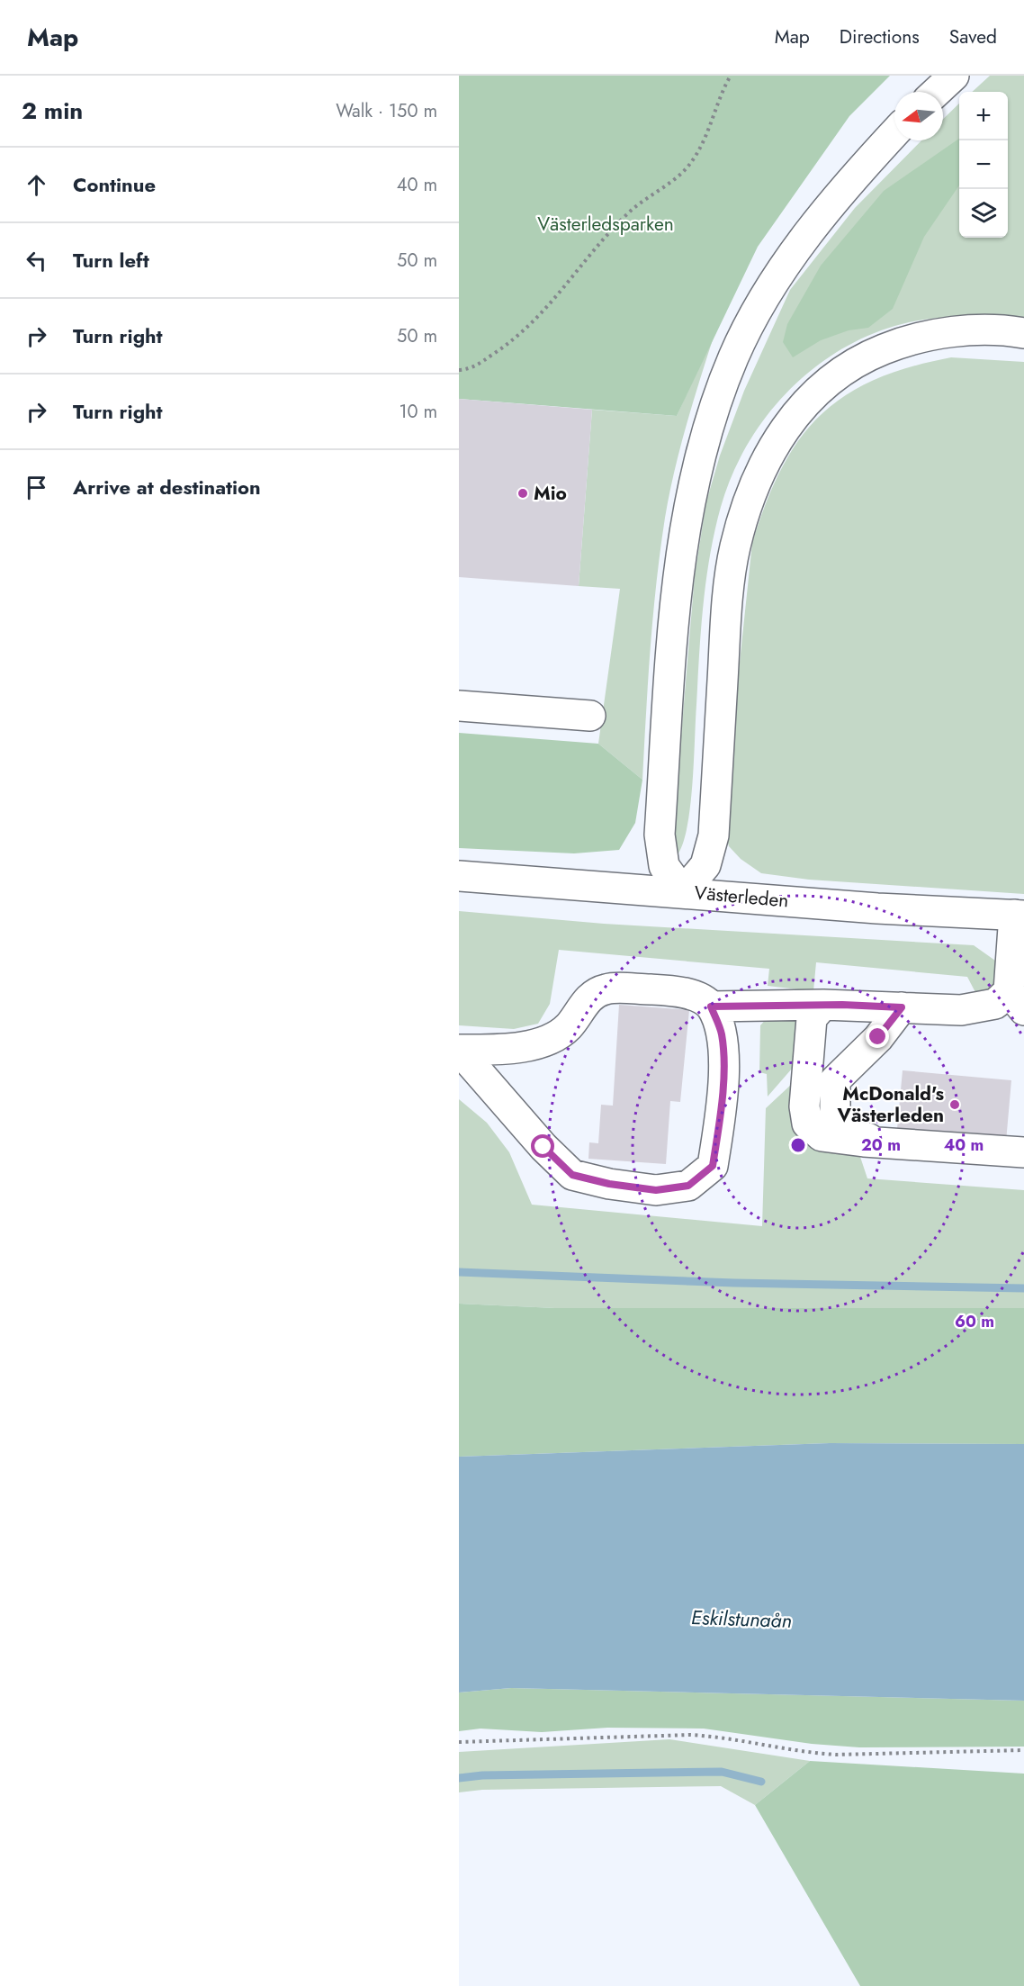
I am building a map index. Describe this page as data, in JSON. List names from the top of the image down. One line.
{"streets":{"main road":["Västerleden"]},"water":["Eskilstunaån"],"parks":["Västerledsparken"],"places":["Mio","McDonald's Västerleden"],"north":"left","page":{"header":"Map","nav":["Map","Directions","Saved"],"heading":["2 min","Walk · 150 m"],"map_buttons":["+","−"],"list":[["Continue","40 m"],["Turn left","50 m"],["Turn right","50 m"],["Turn right","10 m"],"Arrive at destination"]},"rings":["20 m","40 m","60 m"]}
